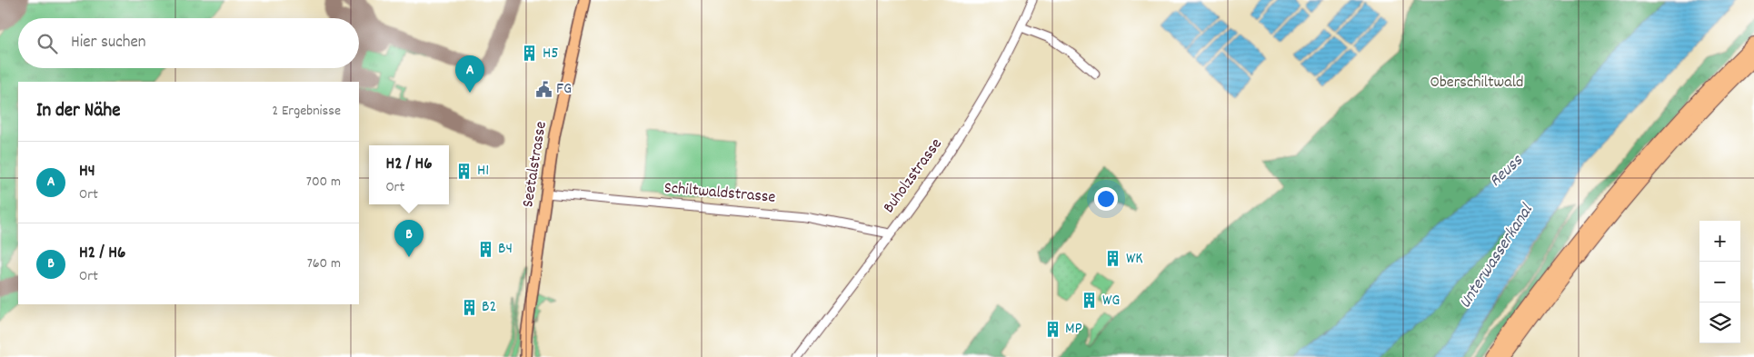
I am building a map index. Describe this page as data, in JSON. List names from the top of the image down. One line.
{"streets":{"main road":["Seetalstrasse"],"street":["Buholzstrasse","Schiltwaldstrasse"]},"crossings":[["Seetalstrasse","Schiltwaldstrasse"],["Buholzstrasse","Schiltwaldstrasse"]],"water":["Reuss","Unterwasserkanal"],"parks":["Oberschiltwald"],"places":{"building":["H5","H1","B4","WK","WG","B2","MP"],"public building":["FG"]},"page":{"search":"Hier suchen","pins":["A","B"],"heading":["In der Nähe","2 Ergebnisse"],"list":[{"mark":"A","name":"H4","note":"Ort","value":"700 m"},{"mark":"B","name":"H2 / H6","note":"Ort","value":"760 m"}],"popup":["H2 / H6","Ort"],"map_buttons":["+","−"]}}
